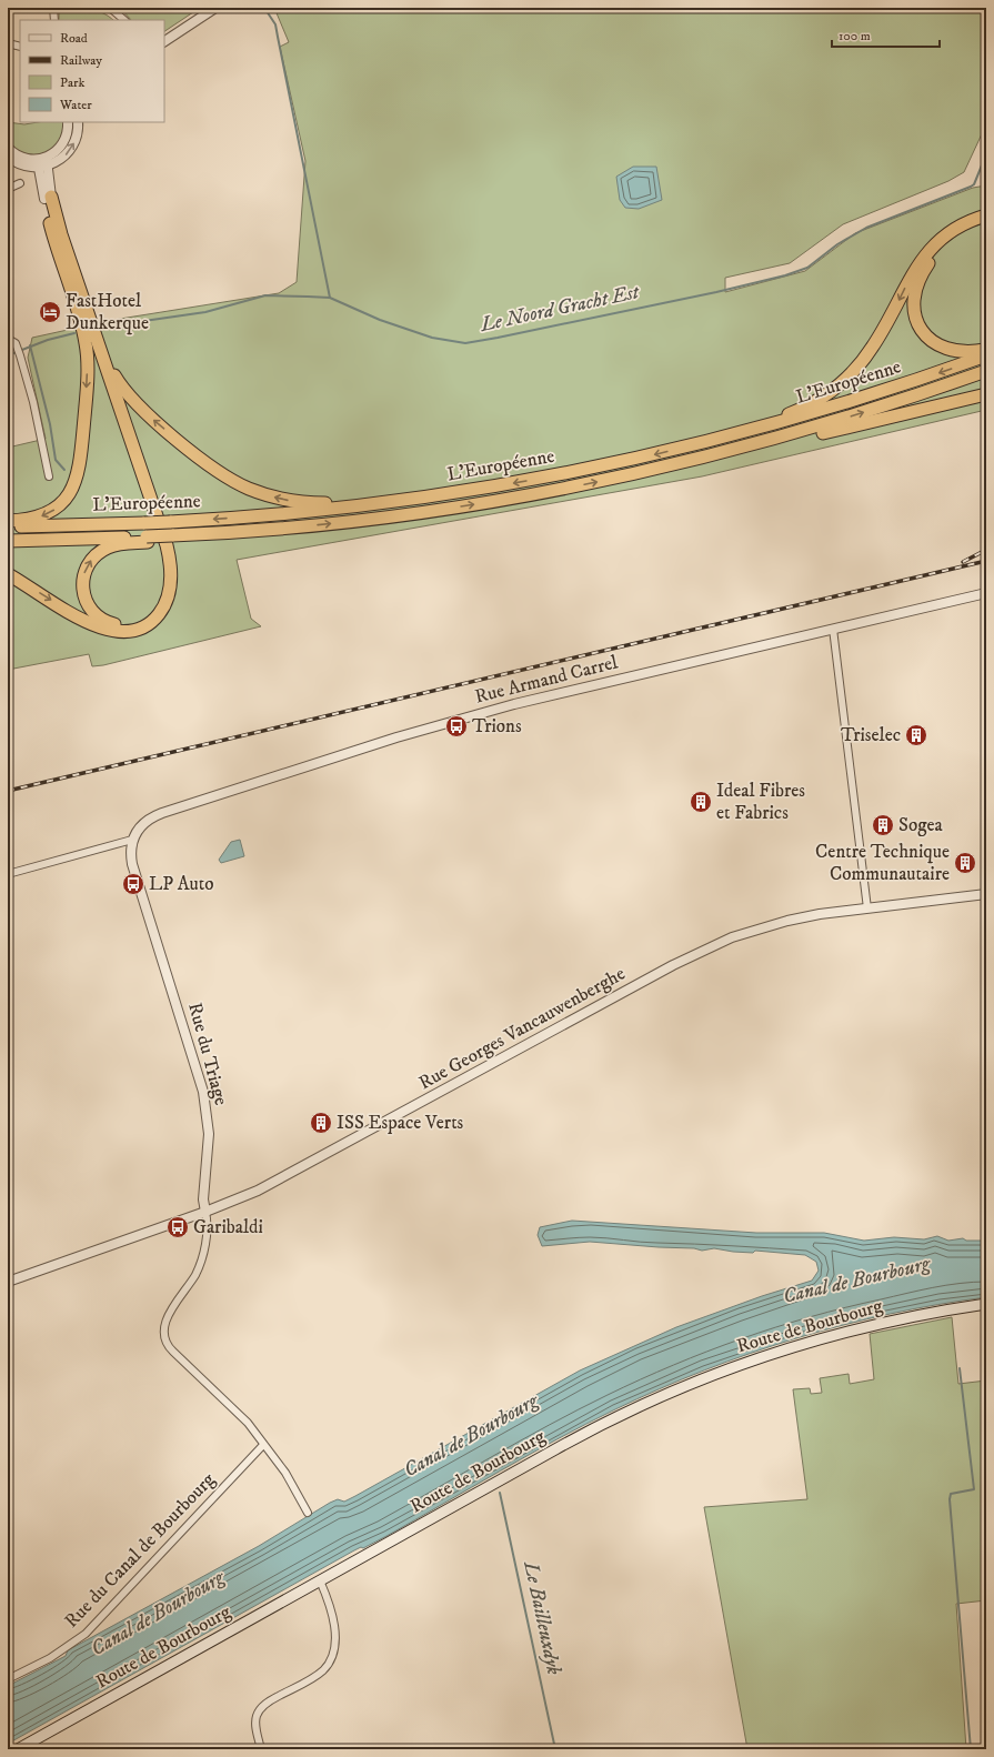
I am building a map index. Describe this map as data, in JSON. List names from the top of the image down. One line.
{"streets":{"highway":["L'Européenne"],"main road":["Route de Bourbourg"],"street":["Rue Armand Carrel","Rue Georges Vancauwenberghe","Rue du Triage","Rue du Canal de Bourbourg"]},"crossings":[["Rue Armand Carrel","Rue du Triage"],["Rue Georges Vancauwenberghe","Rue du Triage"],["Rue du Triage","Rue du Canal de Bourbourg"]],"water":["Le Noord Gracht Est","Canal de Bourbourg","Le Bailleuxdyk"],"places":{"hotel":["FastHotel Dunkerque"],"bus stop":["Trions","LP Auto","Garibaldi"],"building":["Triselec","Ideal Fibres et Fabrics","Sogea","Centre Technique Communautaire","ISS Espace Verts"]},"legend":["Road","Railway","Park","Water"],"scale_bar":"100 m"}
